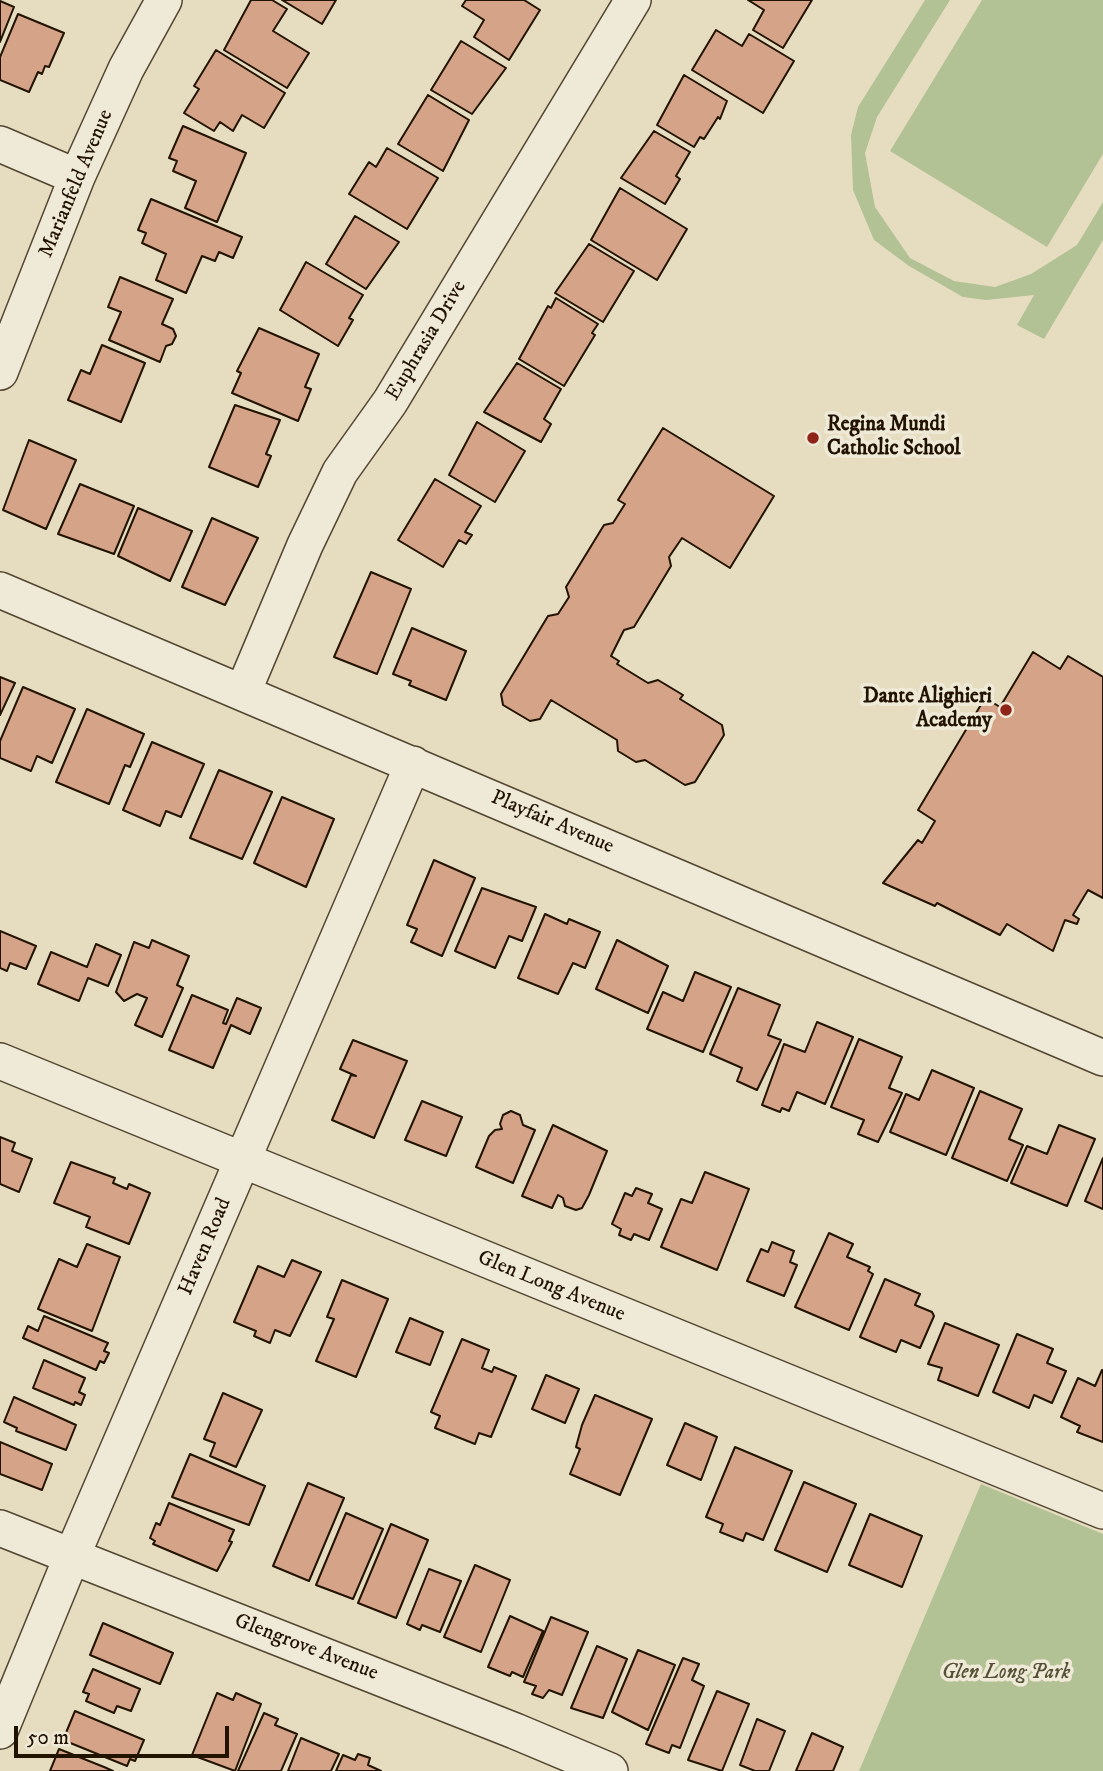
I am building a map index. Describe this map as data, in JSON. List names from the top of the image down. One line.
{"streets":{"street":["Marianfeld Avenue","Euphrasia Drive","Playfair Avenue","Haven Road","Glen Long Avenue","Glengrove Avenue"]},"crossings":[["Euphrasia Drive","Playfair Avenue"],["Playfair Avenue","Haven Road"],["Haven Road","Glen Long Avenue"],["Haven Road","Glengrove Avenue"]],"parks":["Glen Long Park"],"places":["Regina Mundi Catholic School","Dante Alighieri Academy"],"scale_bar":"50 m"}
